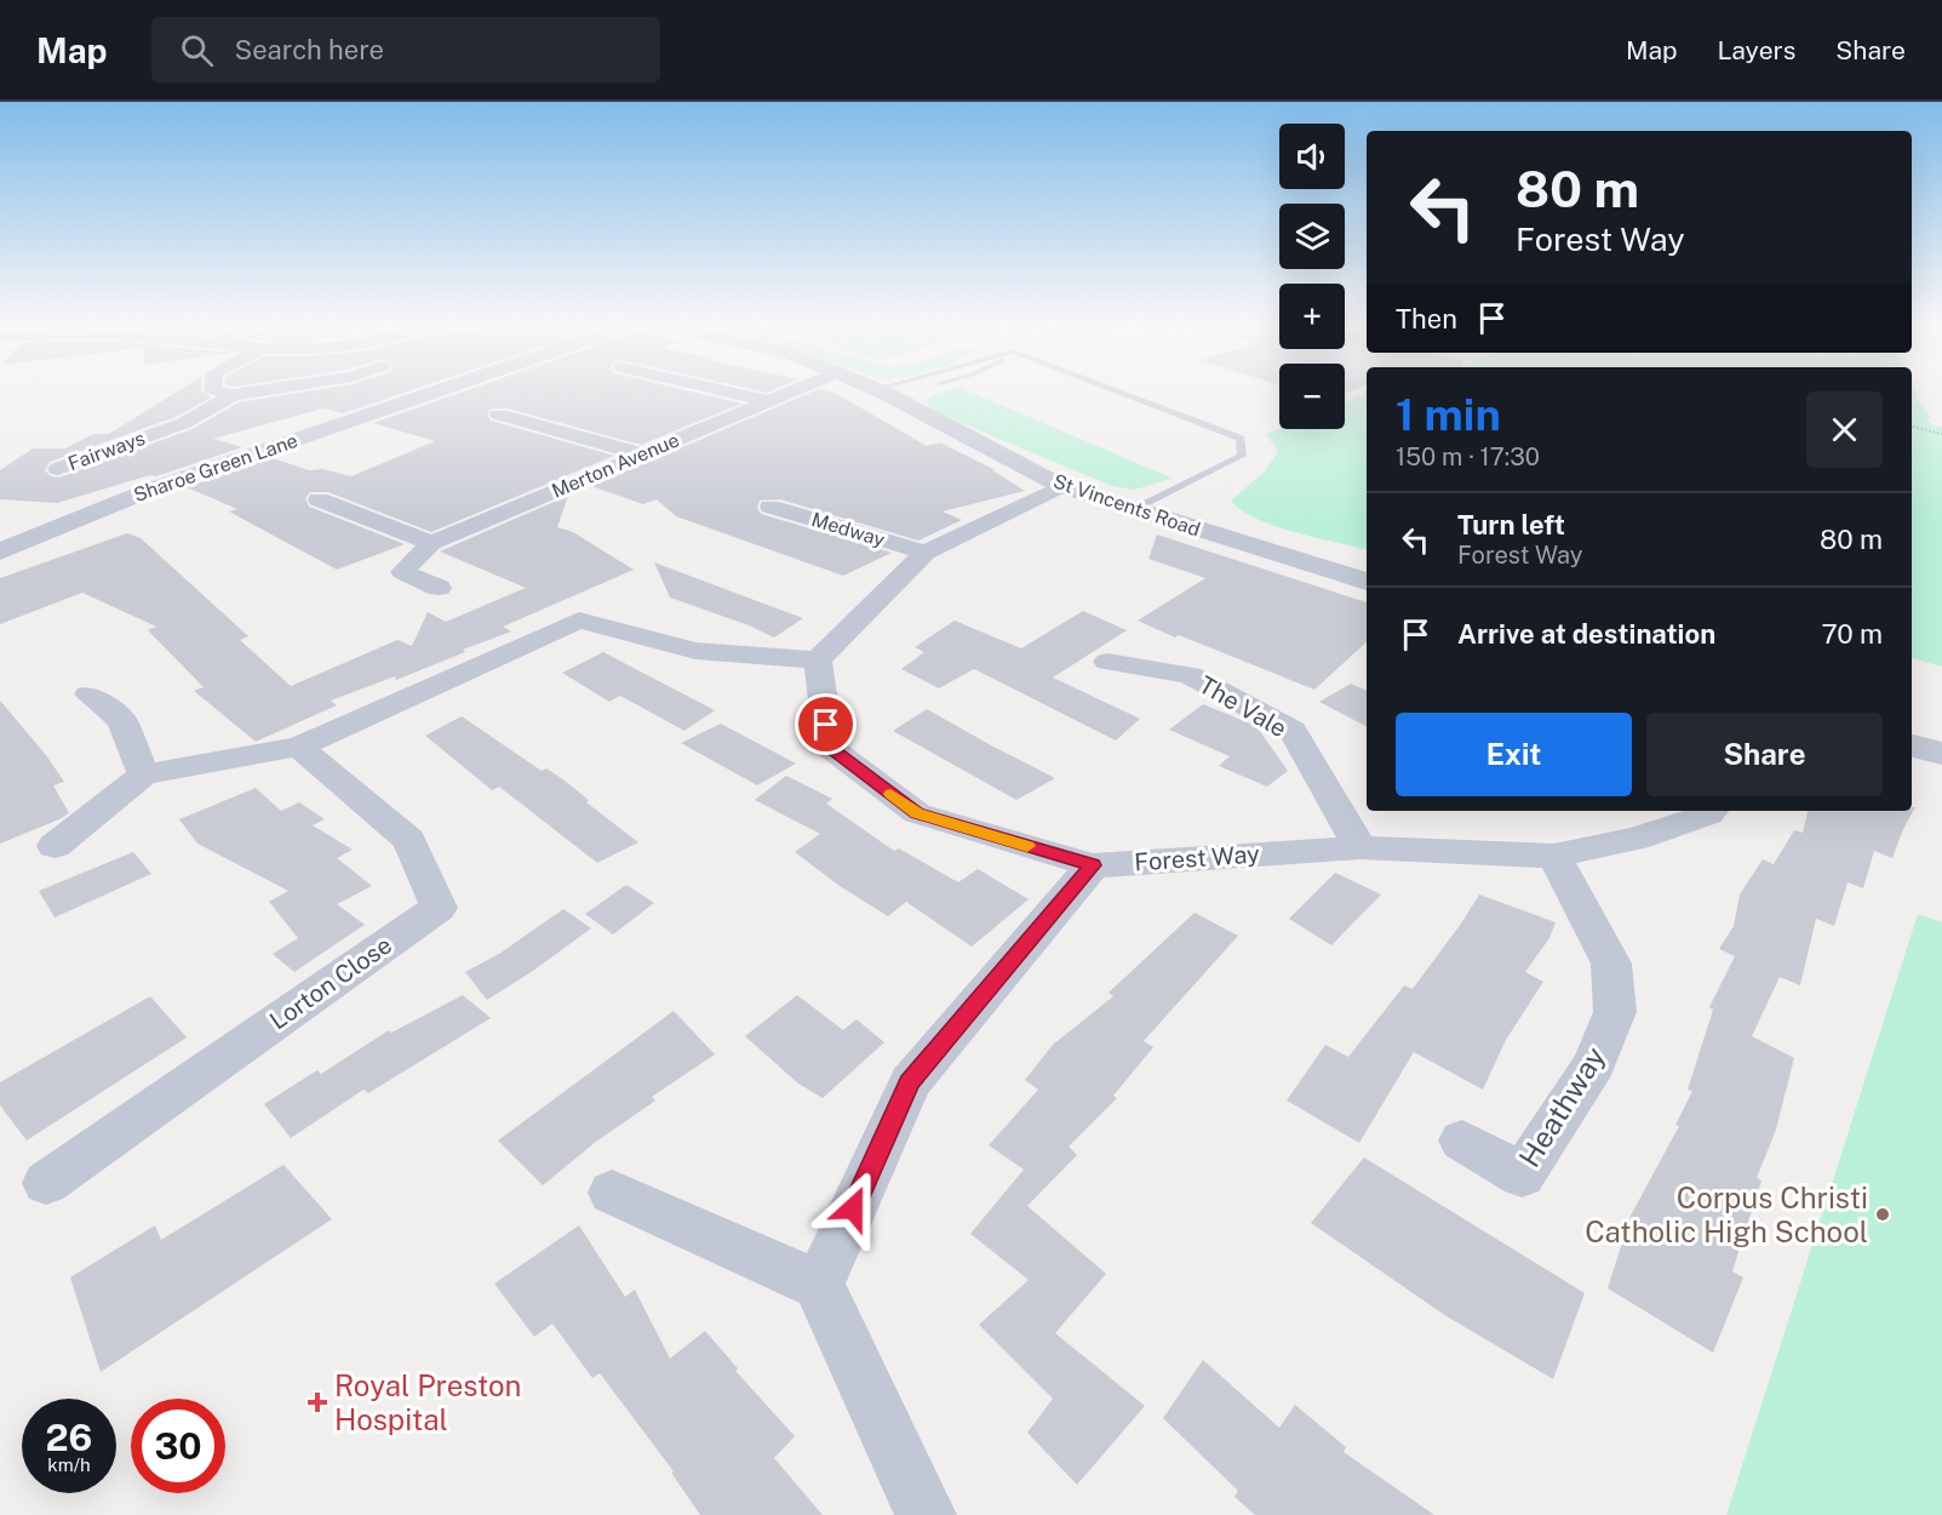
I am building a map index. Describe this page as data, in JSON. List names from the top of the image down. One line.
{"streets":{"street":["Fairways","Merton Avenue","Sharoe Green Lane","St Vincents Road","Medway","The Vale","Forest Way","Lorton Close","Heathway"]},"crossings":[["The Vale","Forest Way"],["Forest Way","Heathway"]],"places":{"other":["Corpus Christi Catholic High School"],"health":["Royal Preston Hospital"]},"page":{"header":"Map","search":"Search here","nav":["Map","Layers","Share"],"map_buttons":["+","−"],"turn":["80 m","Forest Way"],"then":"Then","heading":["1 min","150 m · 17:30"],"list":[{"name":"Turn left","note":"Forest Way","value":"80 m"},{"name":"Arrive at destination","value":"70 m"}],"buttons":["Exit","Share"],"speed":"26 km/h","limit":"30"}}
